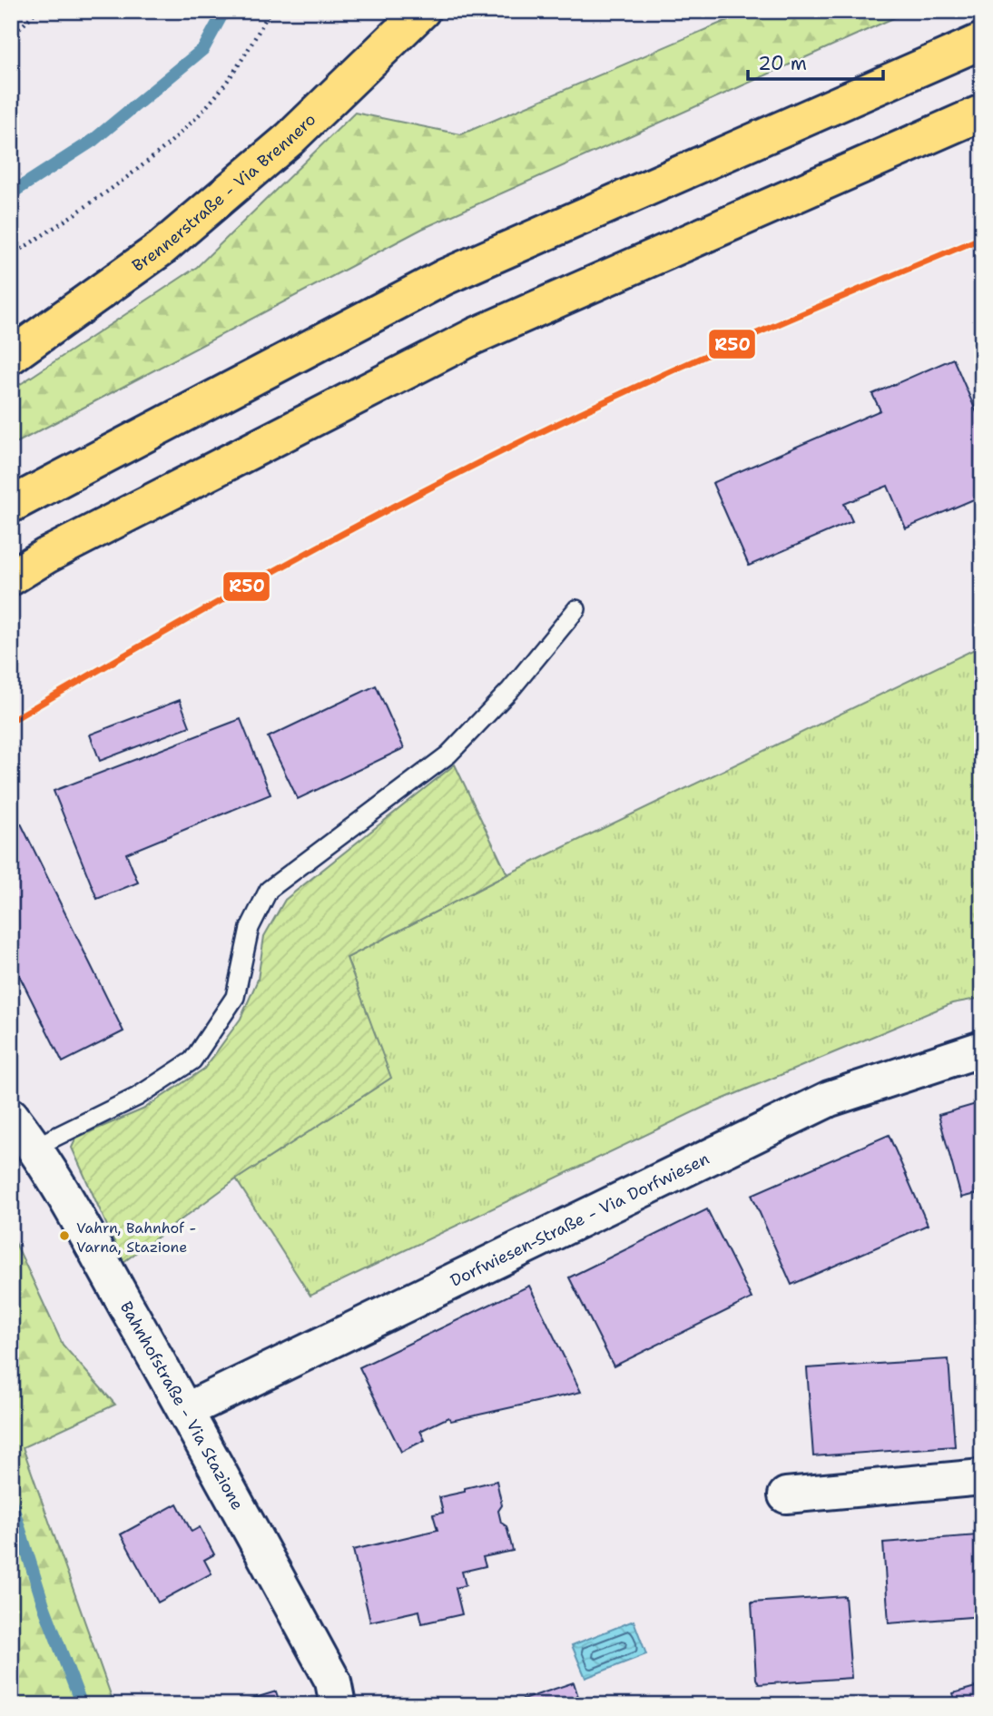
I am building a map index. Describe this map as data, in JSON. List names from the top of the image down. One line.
{"streets":{"main road":["Brennerstraße - Via Brennero"],"street":["Dorfwiesen-Straße - Via Dorfwiesen","Bahnhofstraße - Via Stazione"]},"crossings":[["Dorfwiesen-Straße - Via Dorfwiesen","Bahnhofstraße - Via Stazione"]],"places":["Vahrn, Bahnhof - Varna, Stazione"],"lines":["transit line R50"],"scale_bar":"20 m"}
